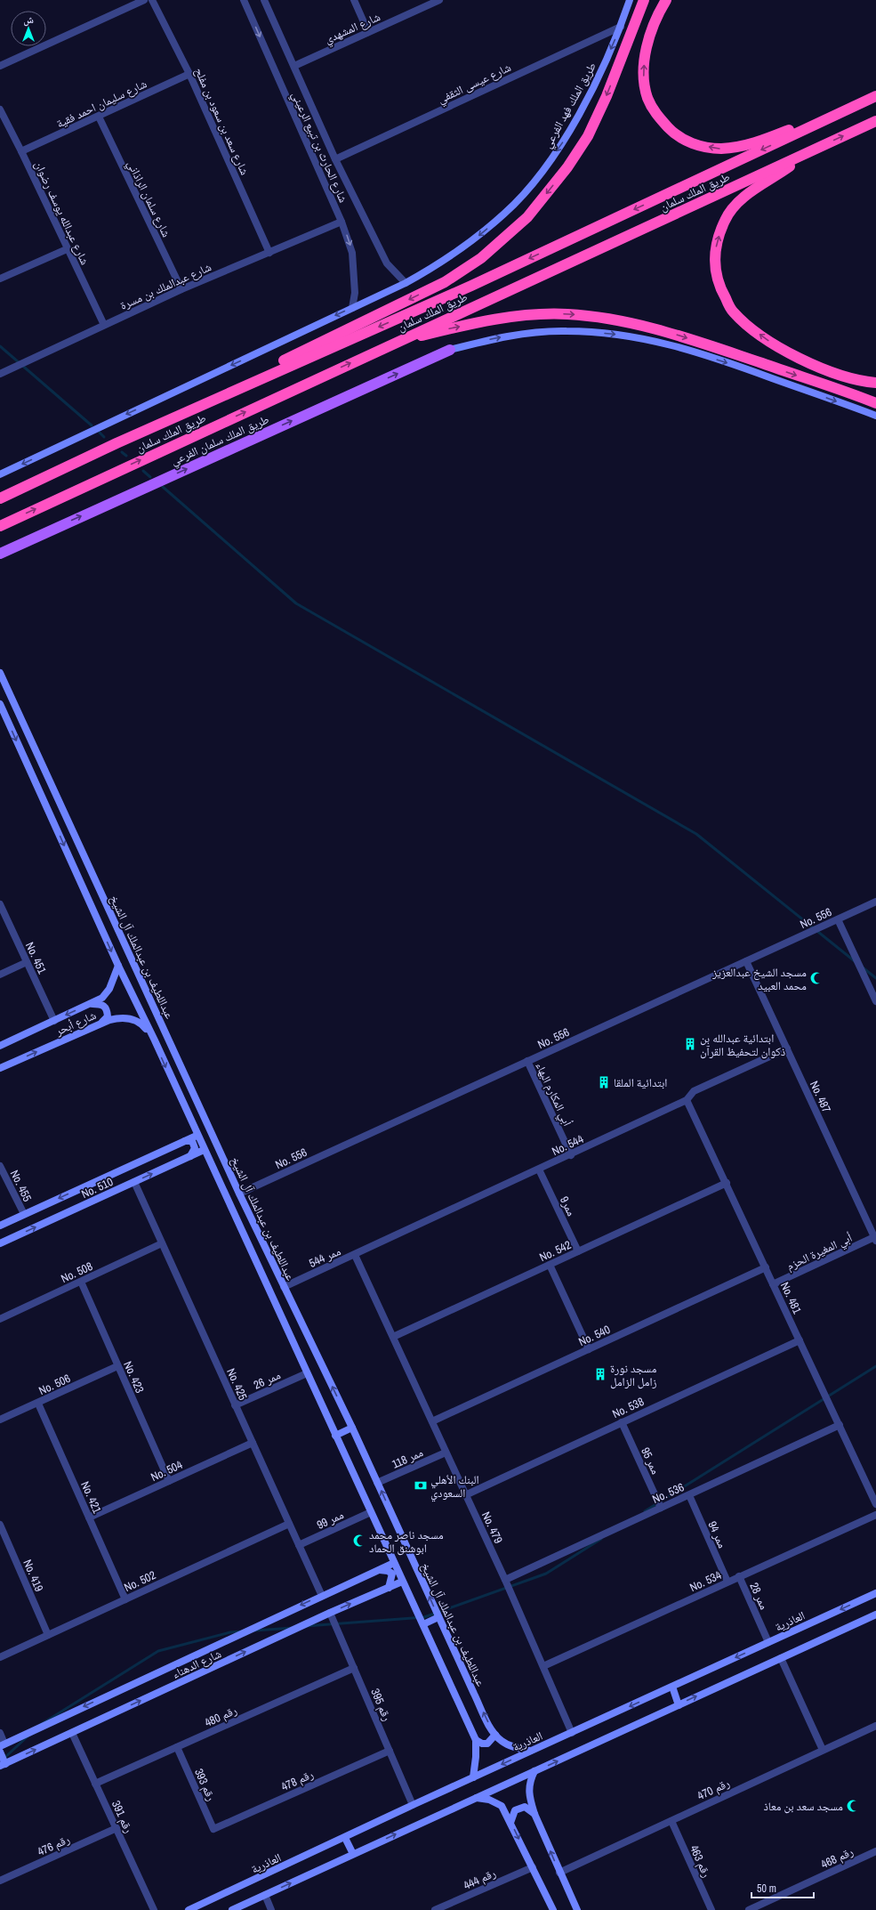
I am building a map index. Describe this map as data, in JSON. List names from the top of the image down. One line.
{"streets":{"highway":["طريق الملك سلمان"],"main road":["طريق الملك سلمان الفرعي"],"street":["شارع المشهدي","شارع عيسى الثقفي","شارع سليمان احمد فقية","طريق الملك فهد الفرعي","شارع سعد بن سعود بن مفلح","شارع الحارث بن تبيع الرعيني","شارع سلمان الراذاني","شارع عبدالله يوسف رضوان","شارع عبدالملك بن مسرة","No. 556","عبداللطيف بن عبدالملك آل الشيخ","No. 451","شارع أبحر","أبي المكارم البهاء","No. 487","No. 544","No. 455","No. 510","ممر9","No. 542","أبي المغيرة الحزم","ممر 544","No. 508","No. 481","No. 540","No. 423","ممر 26","No. 506","No. 425","No. 538","ممر 118","ممر 95","No. 504","No. 536","No. 421","ممر 99","No. 479","ممر 94","No. 419","No. 502","No. 534","ممر 28","العاذرية","شارع الدهناء","رقم 395","رقم 480","رقم 478","رقم 393","رقم 470","رقم 391","رقم 476","رقم 468","رقم 463","رقم 444"]},"crossings":[["شارع المشهدي","شارع الحارث بن تبيع الرعيني"],["شارع عيسى الثقفي","طريق الملك فهد الفرعي"],["شارع عيسى الثقفي","شارع الحارث بن تبيع الرعيني"],["شارع سليمان احمد فقية","شارع سعد بن سعود بن مفلح"],["شارع سليمان احمد فقية","شارع سلمان الراذاني"],["شارع سليمان احمد فقية","شارع عبدالله يوسف رضوان"],["طريق الملك فهد الفرعي","شارع الحارث بن تبيع الرعيني"],["شارع سعد بن سعود بن مفلح","شارع عبدالملك بن مسرة"],["شارع الحارث بن تبيع الرعيني","شارع عبدالملك بن مسرة"],["شارع سلمان الراذاني","شارع عبدالملك بن مسرة"],["شارع عبدالله يوسف رضوان","شارع عبدالملك بن مسرة"],["No. 556","عبداللطيف بن عبدالملك آل الشيخ"],["No. 556","أبي المكارم البهاء"],["No. 556","No. 487"],["عبداللطيف بن عبدالملك آل الشيخ","ممر 544"],["عبداللطيف بن عبدالملك آل الشيخ","ممر 118"],["عبداللطيف بن عبدالملك آل الشيخ","العاذرية"],["No. 451","شارع أبحر"],["أبي المكارم البهاء","No. 544"],["No. 487","No. 544"],["No. 487","أبي المغيرة الحزم"],["No. 544","ممر9"],["No. 544","ممر 544"],["No. 544","No. 481"],["No. 544","No. 479"],["No. 455","No. 510"],["No. 510","No. 425"],["ممر9","No. 542"],["No. 542","No. 481"],["No. 542","No. 479"],["أبي المغيرة الحزم","No. 481"],["ممر 544","No. 479"],["No. 508","No. 423"],["No. 508","No. 425"],["No. 481","No. 540"],["No. 481","No. 538"],["No. 481","No. 536"],["No. 540","No. 479"],["No. 423","No. 506"],["No. 423","No. 504"],["ممر 26","No. 425"],["No. 506","No. 421"],["No. 425","No. 504"],["No. 425","ممر 99"],["No. 425","No. 502"],["No. 425","شارع الدهناء"],["No. 538","ممر 95"],["No. 538","No. 479"],["ممر 118","No. 479"],["ممر 95","No. 536"],["No. 504","No. 421"],["No. 536","No. 479"],["No. 536","ممر 94"],["No. 421","No. 502"],["No. 479","No. 534"],["No. 479","العاذرية"],["ممر 94","No. 534"],["No. 419","No. 502"],["No. 534","ممر 28"],["ممر 28","العاذرية"],["العاذرية","رقم 395"],["شارع الدهناء","رقم 395"],["شارع الدهناء","رقم 391"],["رقم 395","رقم 480"],["رقم 395","رقم 478"],["رقم 480","رقم 393"],["رقم 480","رقم 391"],["رقم 478","رقم 393"],["رقم 470","رقم 463"],["رقم 391","رقم 476"]],"one_way":["طريق الملك فهد الفرعي","طريق الملك سلمان الفرعي"],"places":{"mosque":["مسجد الشيخ عبدالعزيز محمد العبيد","مسجد ناصر محمد ابوشنق الحماد","مسجد سعد بن معاذ"],"building":["ابتدائية عبدالله بن ذكوان لتحفيظ القرآن","ابتدائية الملقا","مسجد نورة زامل الزامل"],"bank":["البنك الأهلي السعودي"]},"scale_bar":"50 m","north":"top"}
